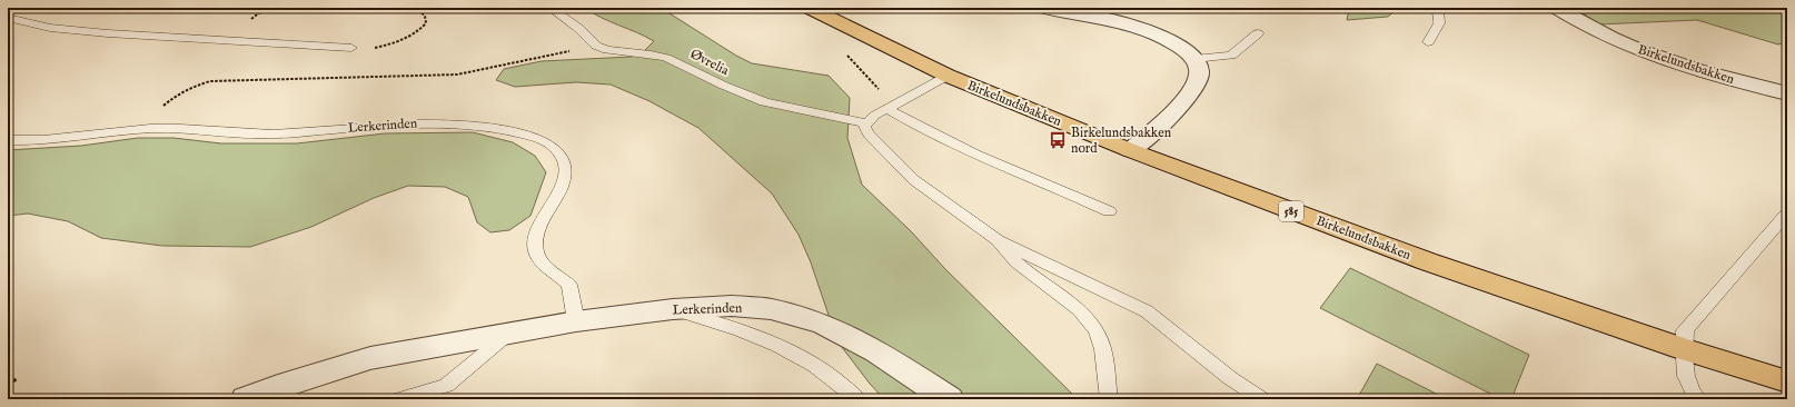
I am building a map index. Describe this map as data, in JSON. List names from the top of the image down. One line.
{"streets":{"main road":["Birkelundsbakken","585"],"street":["Lerkerinden"],"lane":["Øvrelia"]},"places":{"bus stop":["Birkelundsbakken nord"]}}
